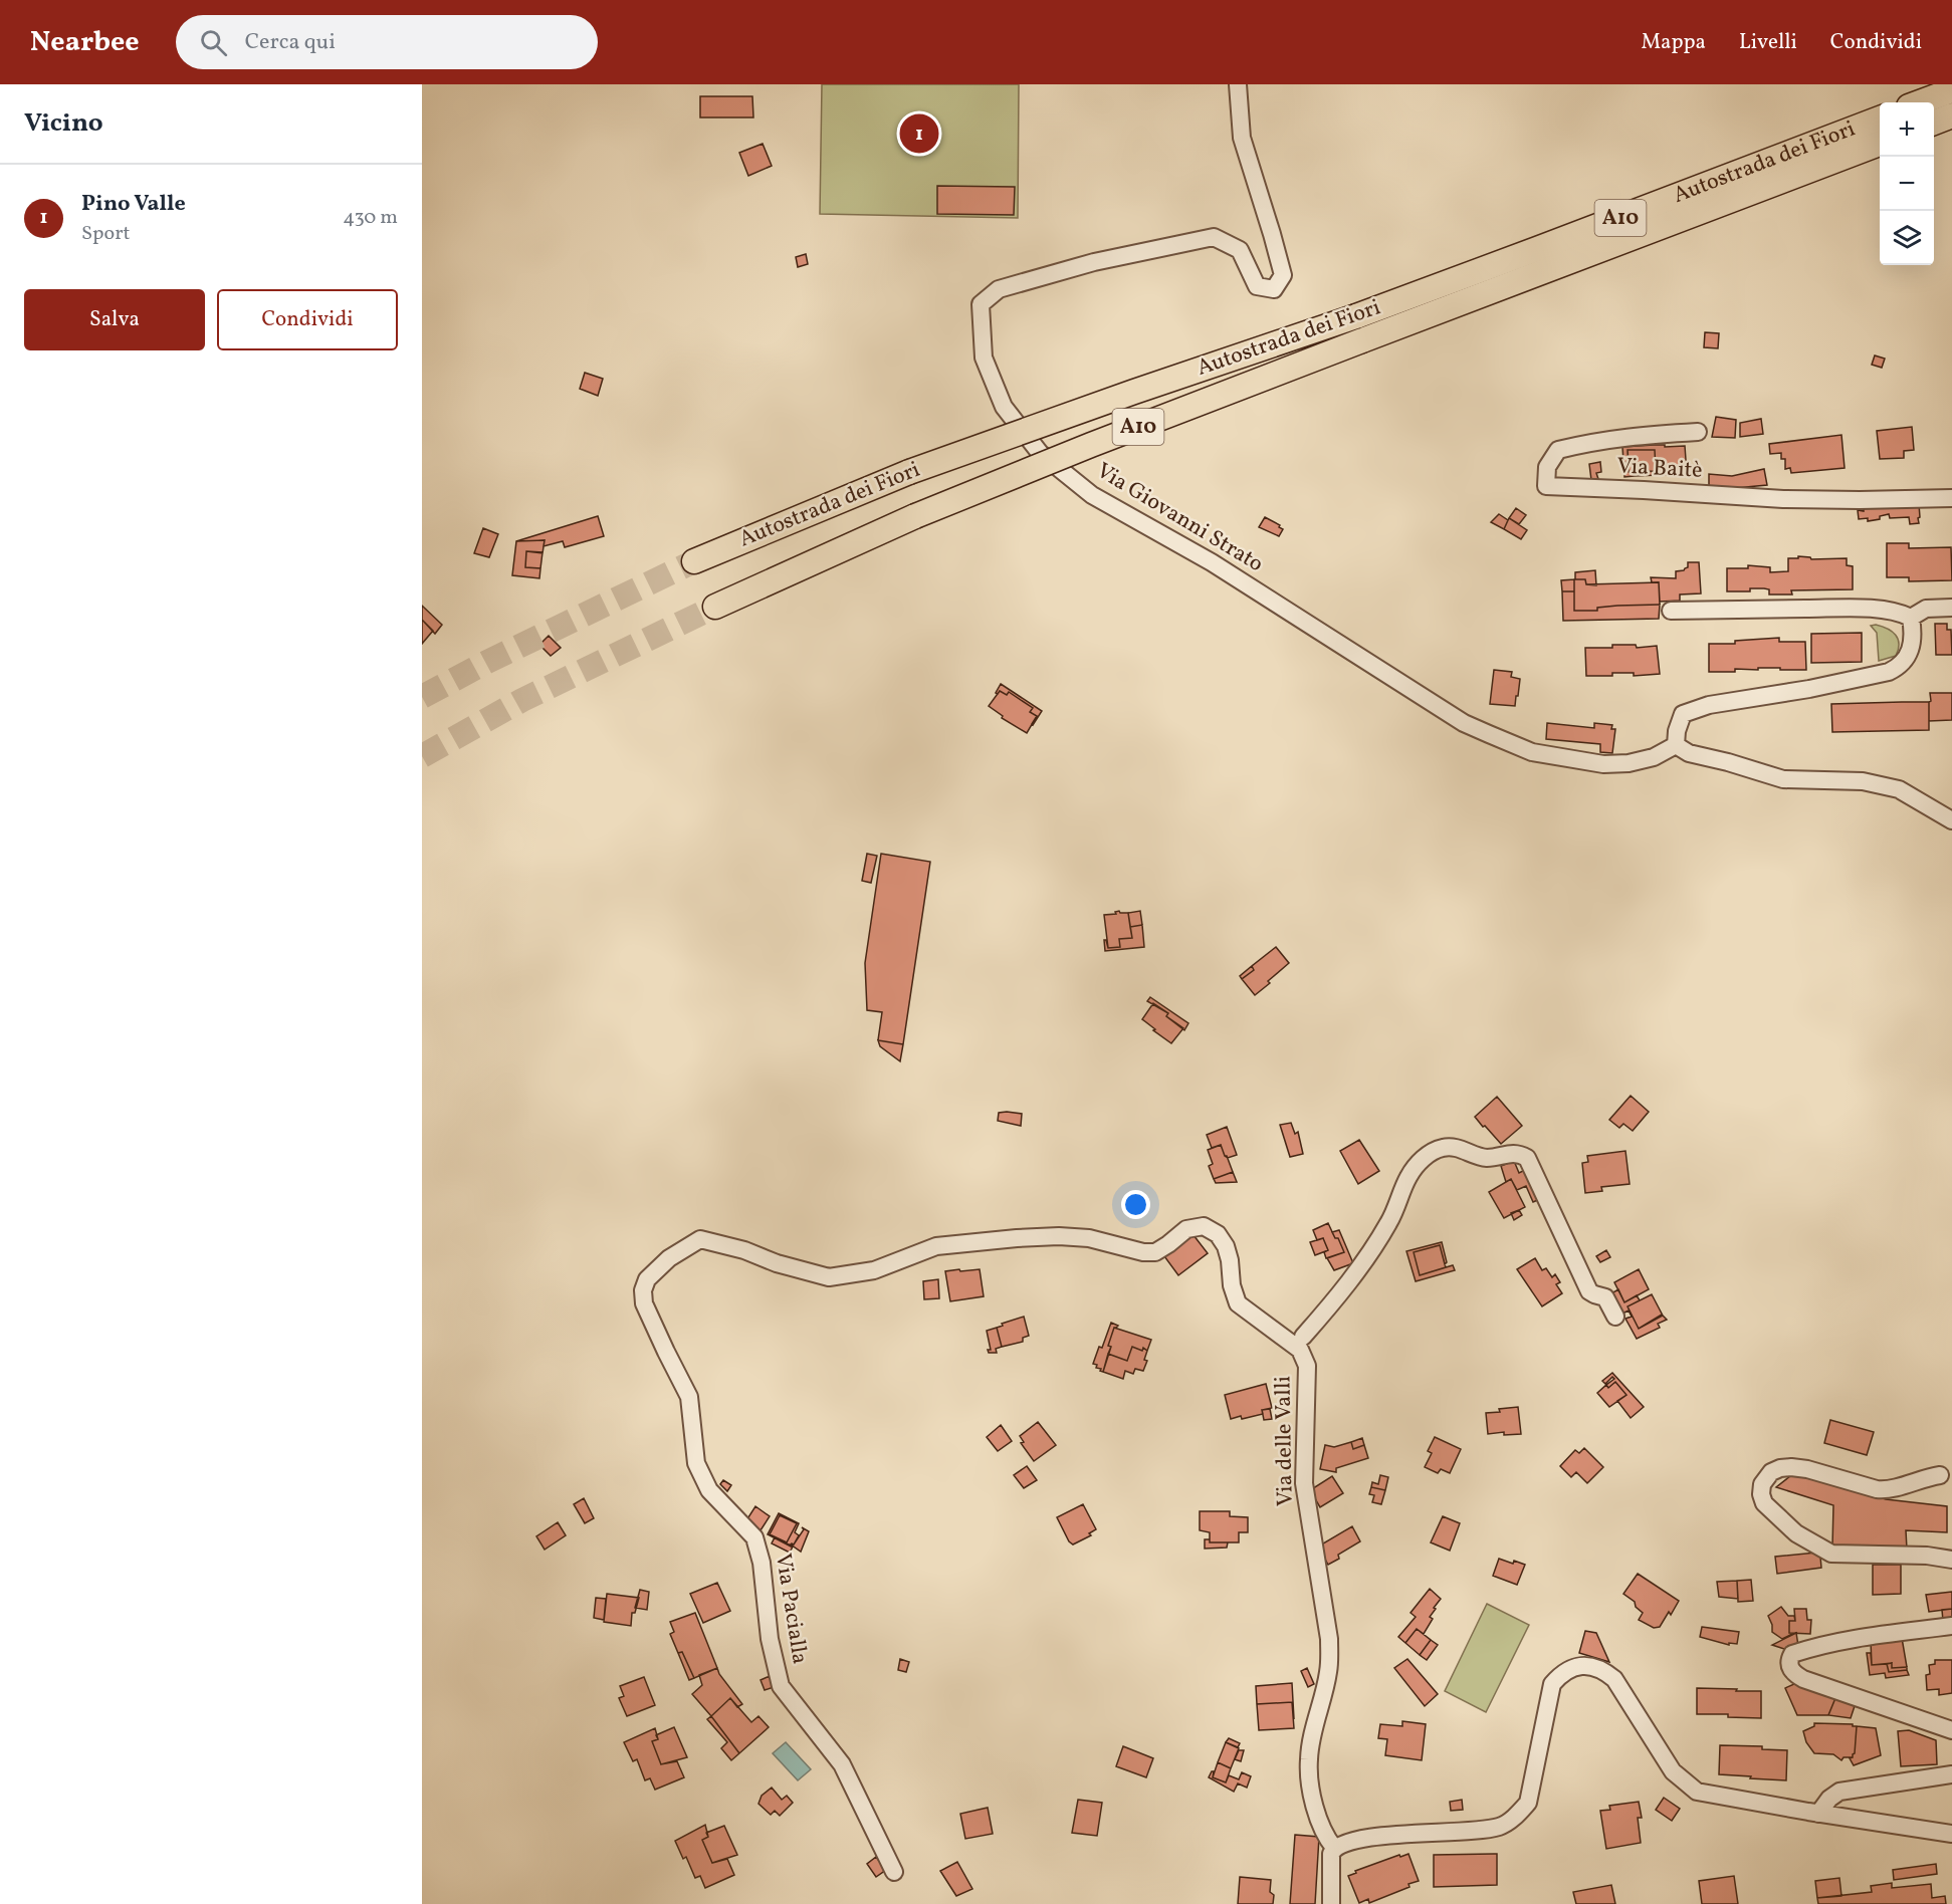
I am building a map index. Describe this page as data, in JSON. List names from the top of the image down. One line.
{"streets":{"highway":["Autostrada dei Fiori","A10"],"street":["Via Baitè","Via Giovanni Strato","Via delle Valli","Via Pacialla"]},"crossings":[["Via delle Valli","Via Pacialla"]],"page":{"header":"Nearbee","search":"Cerca qui","nav":["Mappa","Livelli","Condividi"],"heading":"Vicino","map_buttons":["+","−"],"pins":"1","list":[{"mark":"1","name":"Pino Valle","note":"Sport","value":"430 m"}],"buttons":["Salva","Condividi"]}}
